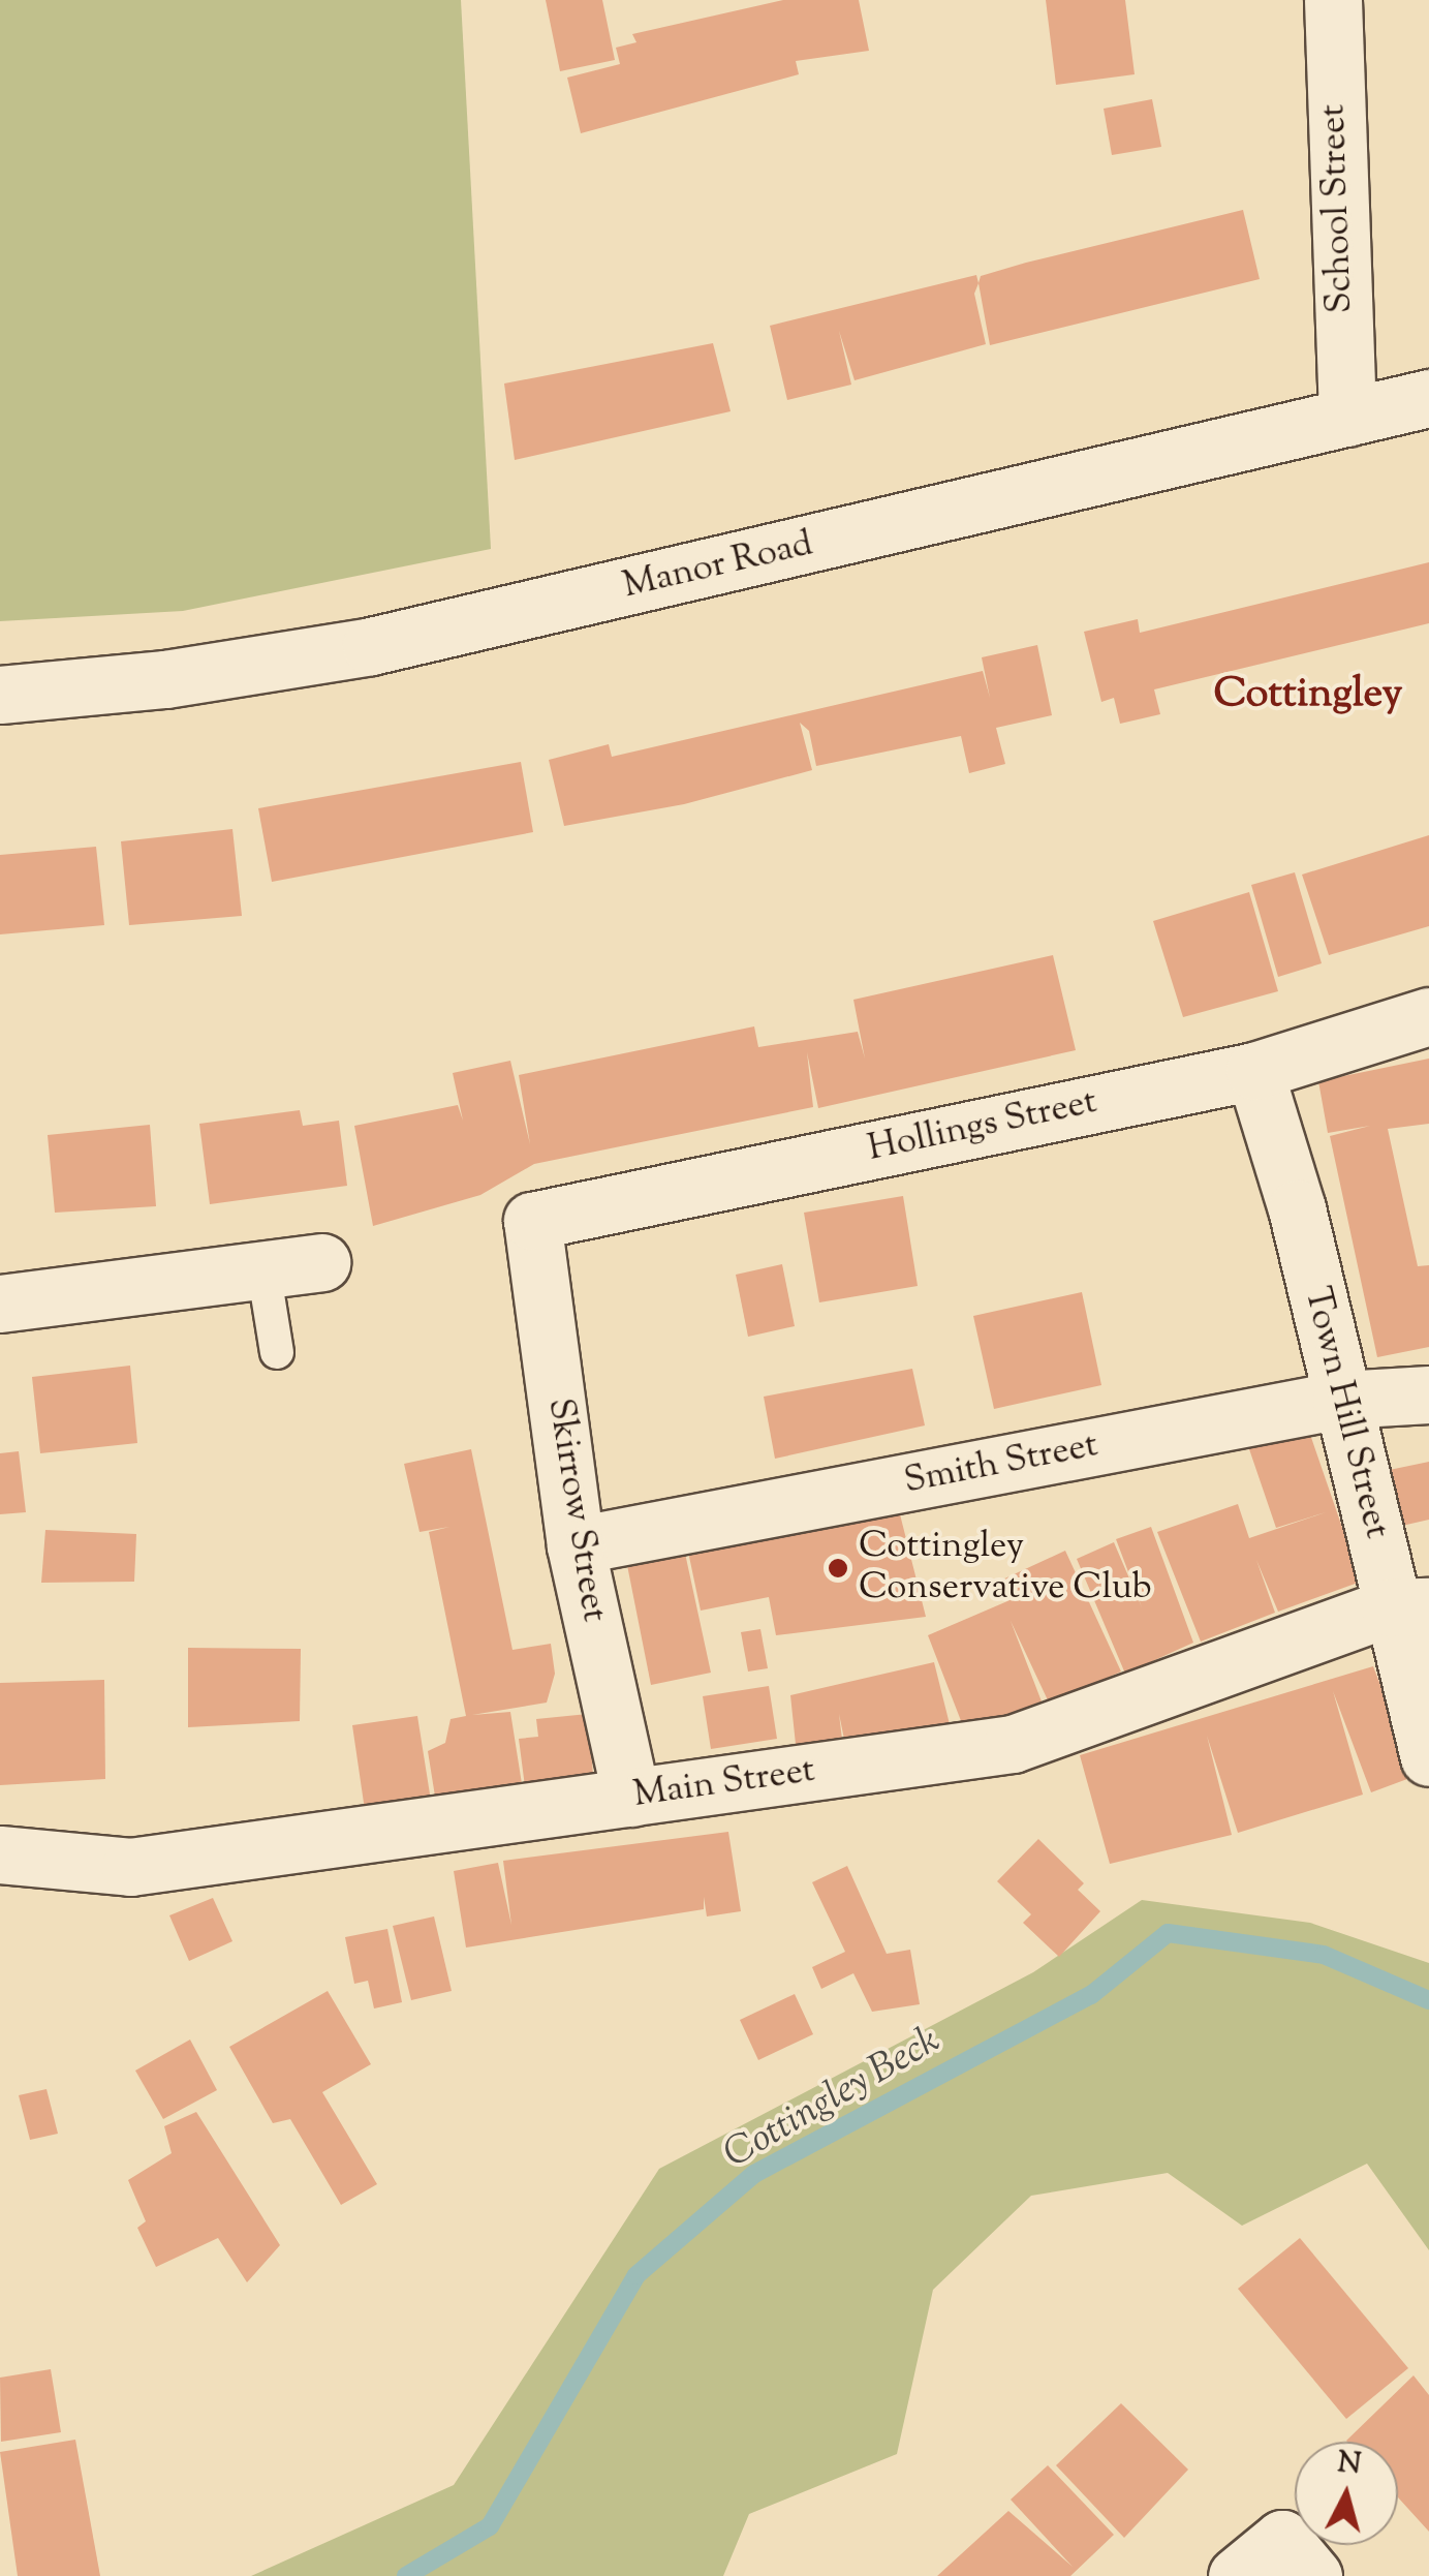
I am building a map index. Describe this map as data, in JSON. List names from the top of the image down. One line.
{"streets":{"street":["School Street","Manor Road","Hollings Street","Town Hill Street","Smith Street","Skirrow Street","Main Street"]},"crossings":[["School Street","Manor Road"],["Hollings Street","Town Hill Street"],["Hollings Street","Skirrow Street"],["Town Hill Street","Smith Street"],["Town Hill Street","Main Street"],["Smith Street","Skirrow Street"],["Skirrow Street","Main Street"]],"districts":["Cottingley"],"water":["Cottingley Beck"],"places":["Cottingley Conservative Club"],"north":"top"}
